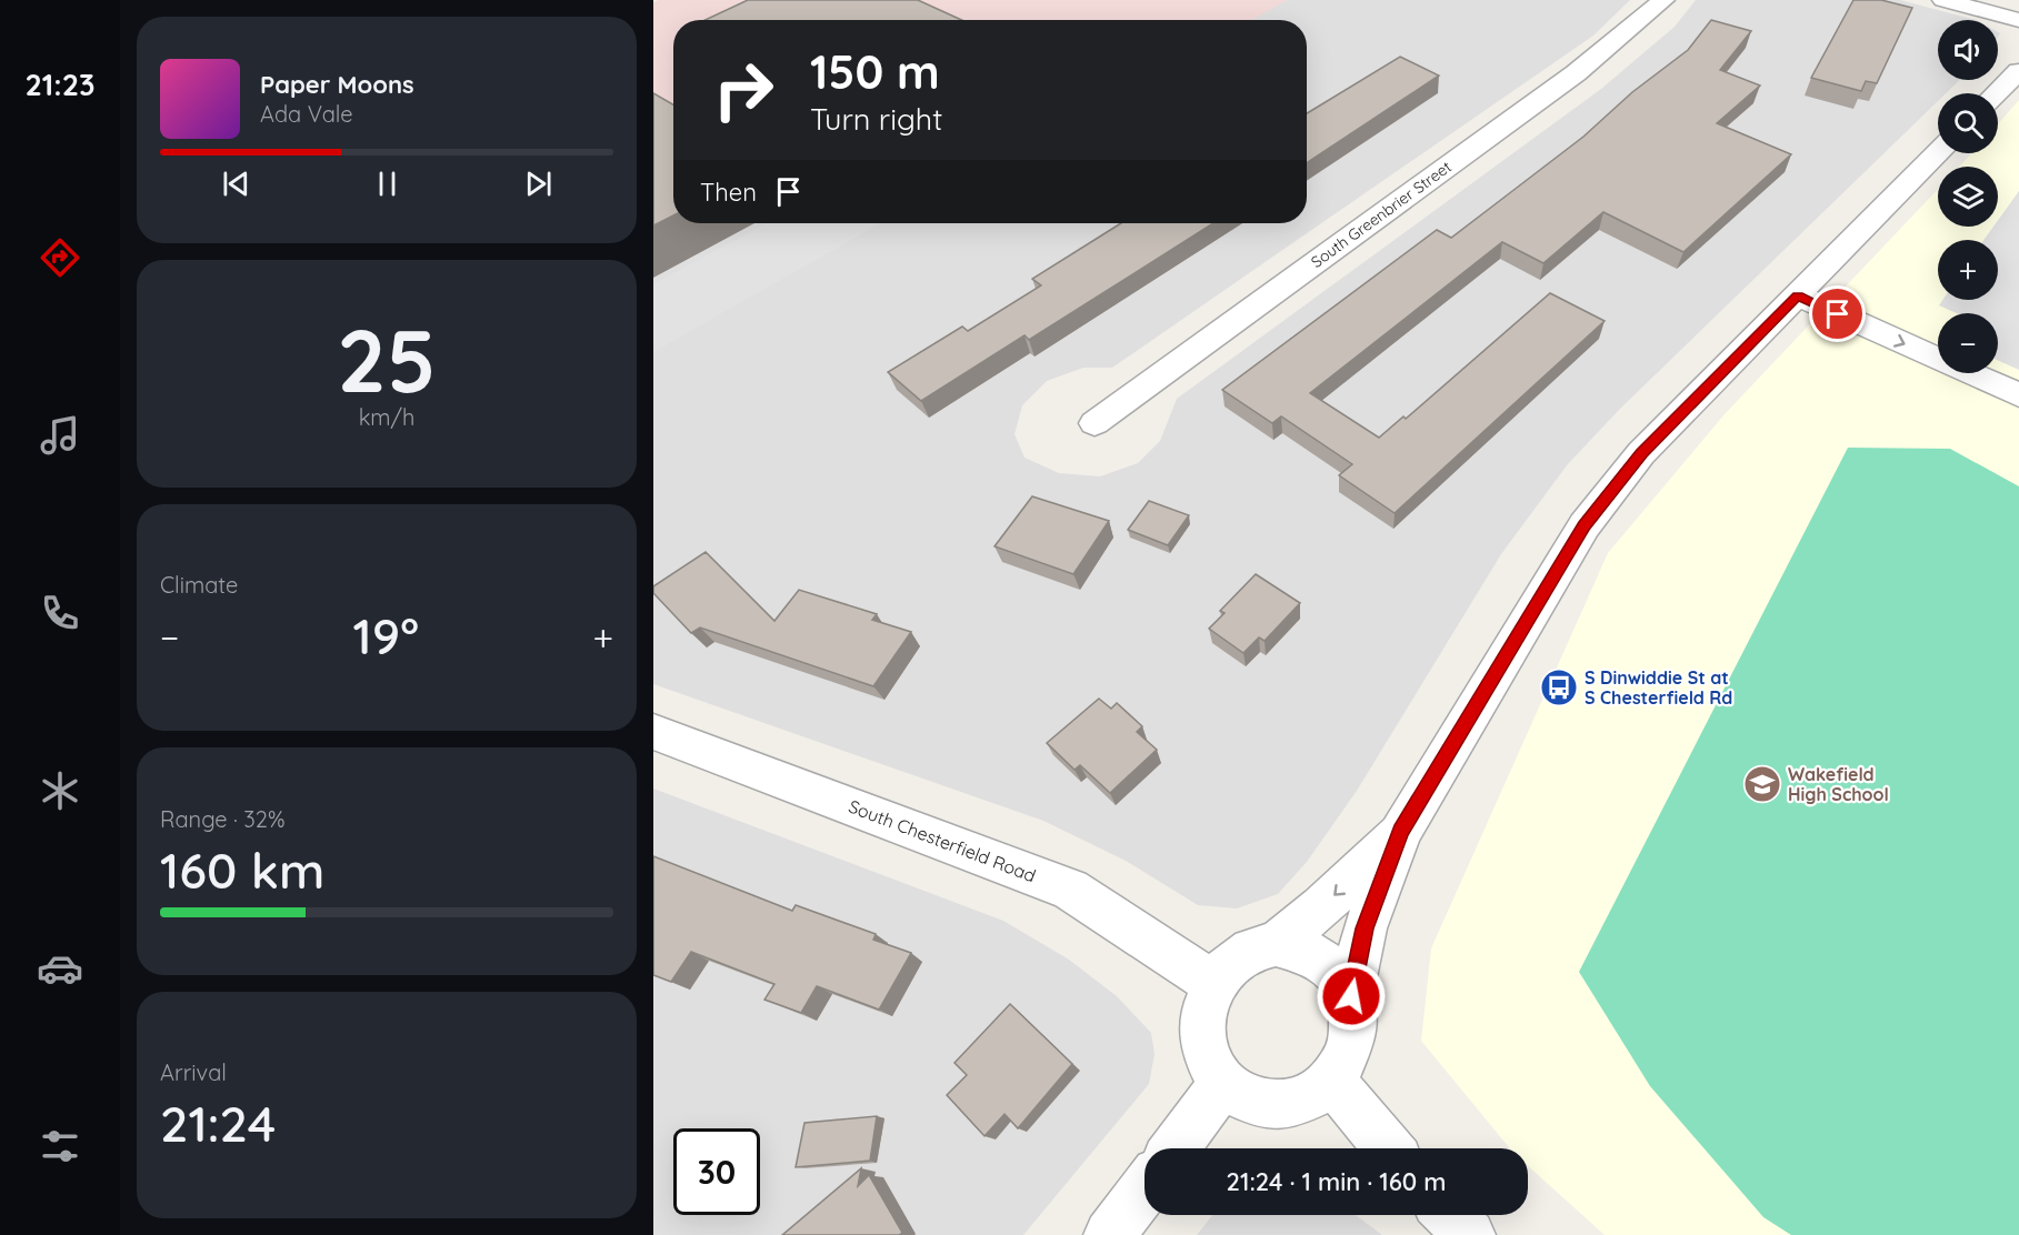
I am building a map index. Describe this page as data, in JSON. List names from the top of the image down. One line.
{"streets":{"street":["South Greenbrier Street","South Chesterfield Road"]},"places":{"bus stop":["S Dinwiddie St at S Chesterfield Rd"],"school or university":["Wakefield High School"]},"page":{"tabs":"21:23","map_buttons":["+","−"],"turn":["150 m","Turn right"],"song":["Paper Moons","Ada Vale"],"then":"Then","tile":[["25","km/h"],"Climate",["Range · 32%","160 km"],["Arrival","21:24"]],"heat":["−","19°","+"],"limit":"30","trip":"21:24 · 1 min · 160 m"}}
